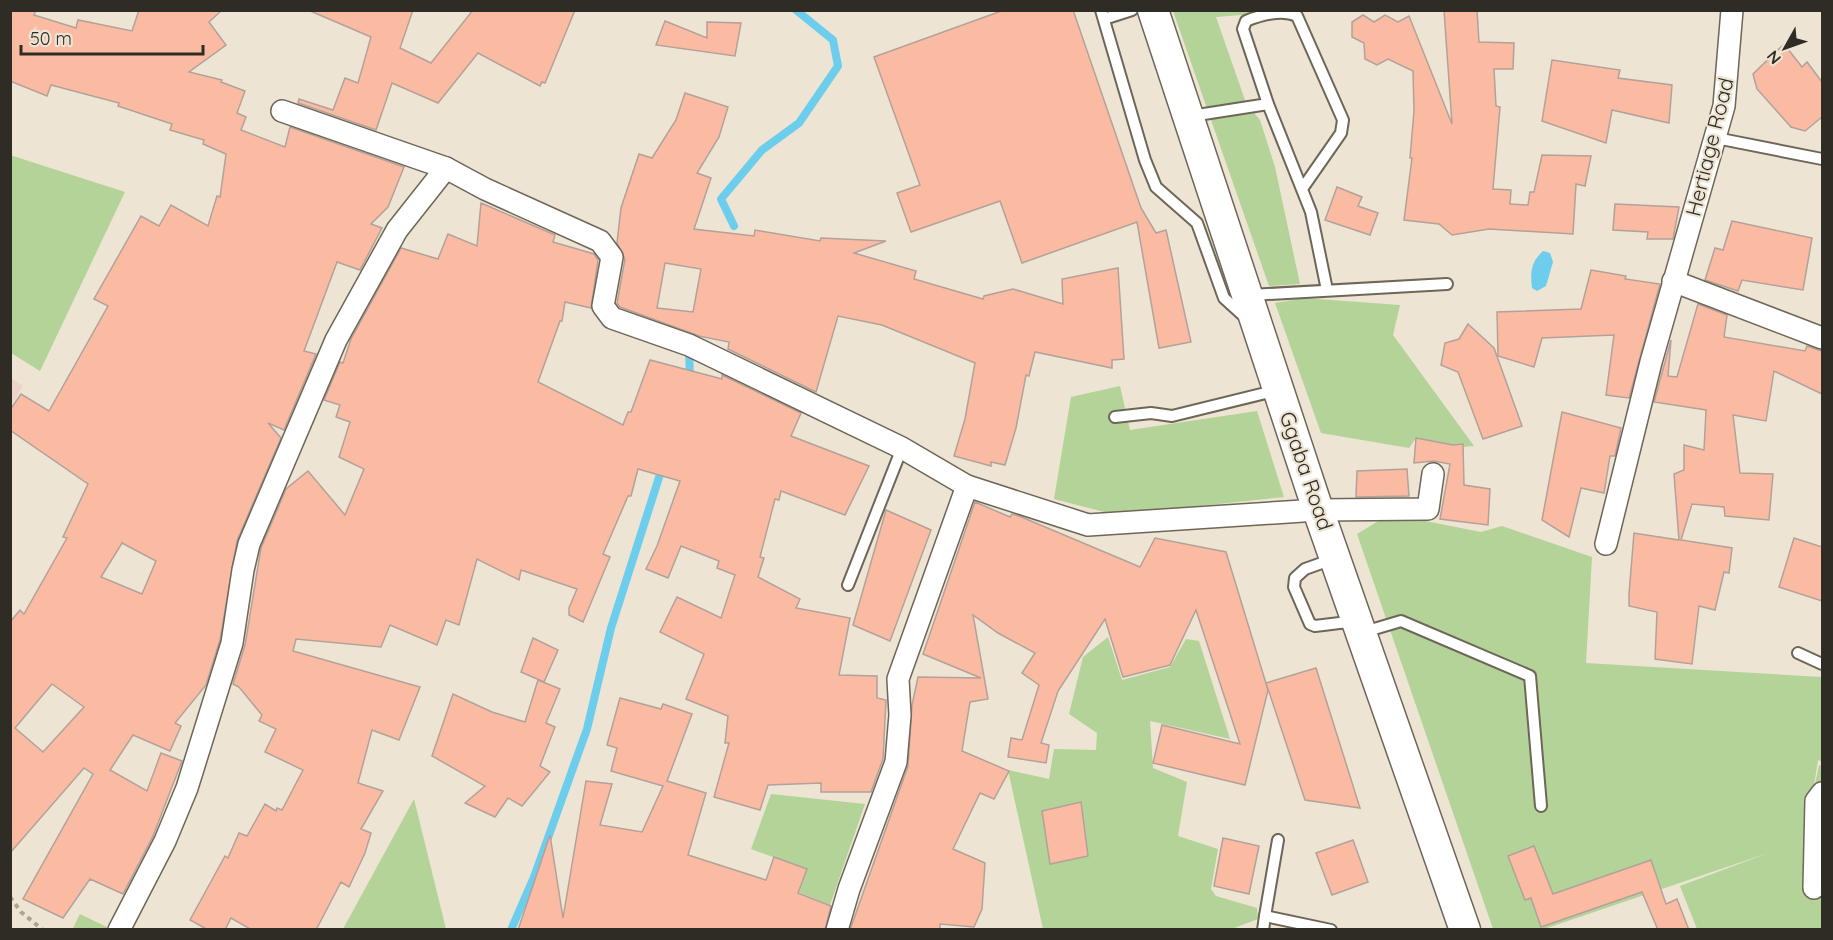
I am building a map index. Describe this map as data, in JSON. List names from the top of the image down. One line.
{"streets":{"main road":["Ggaba Road"],"street":["Hertiage Road"]},"scale_bar":"50 m","north":"bottom left"}
